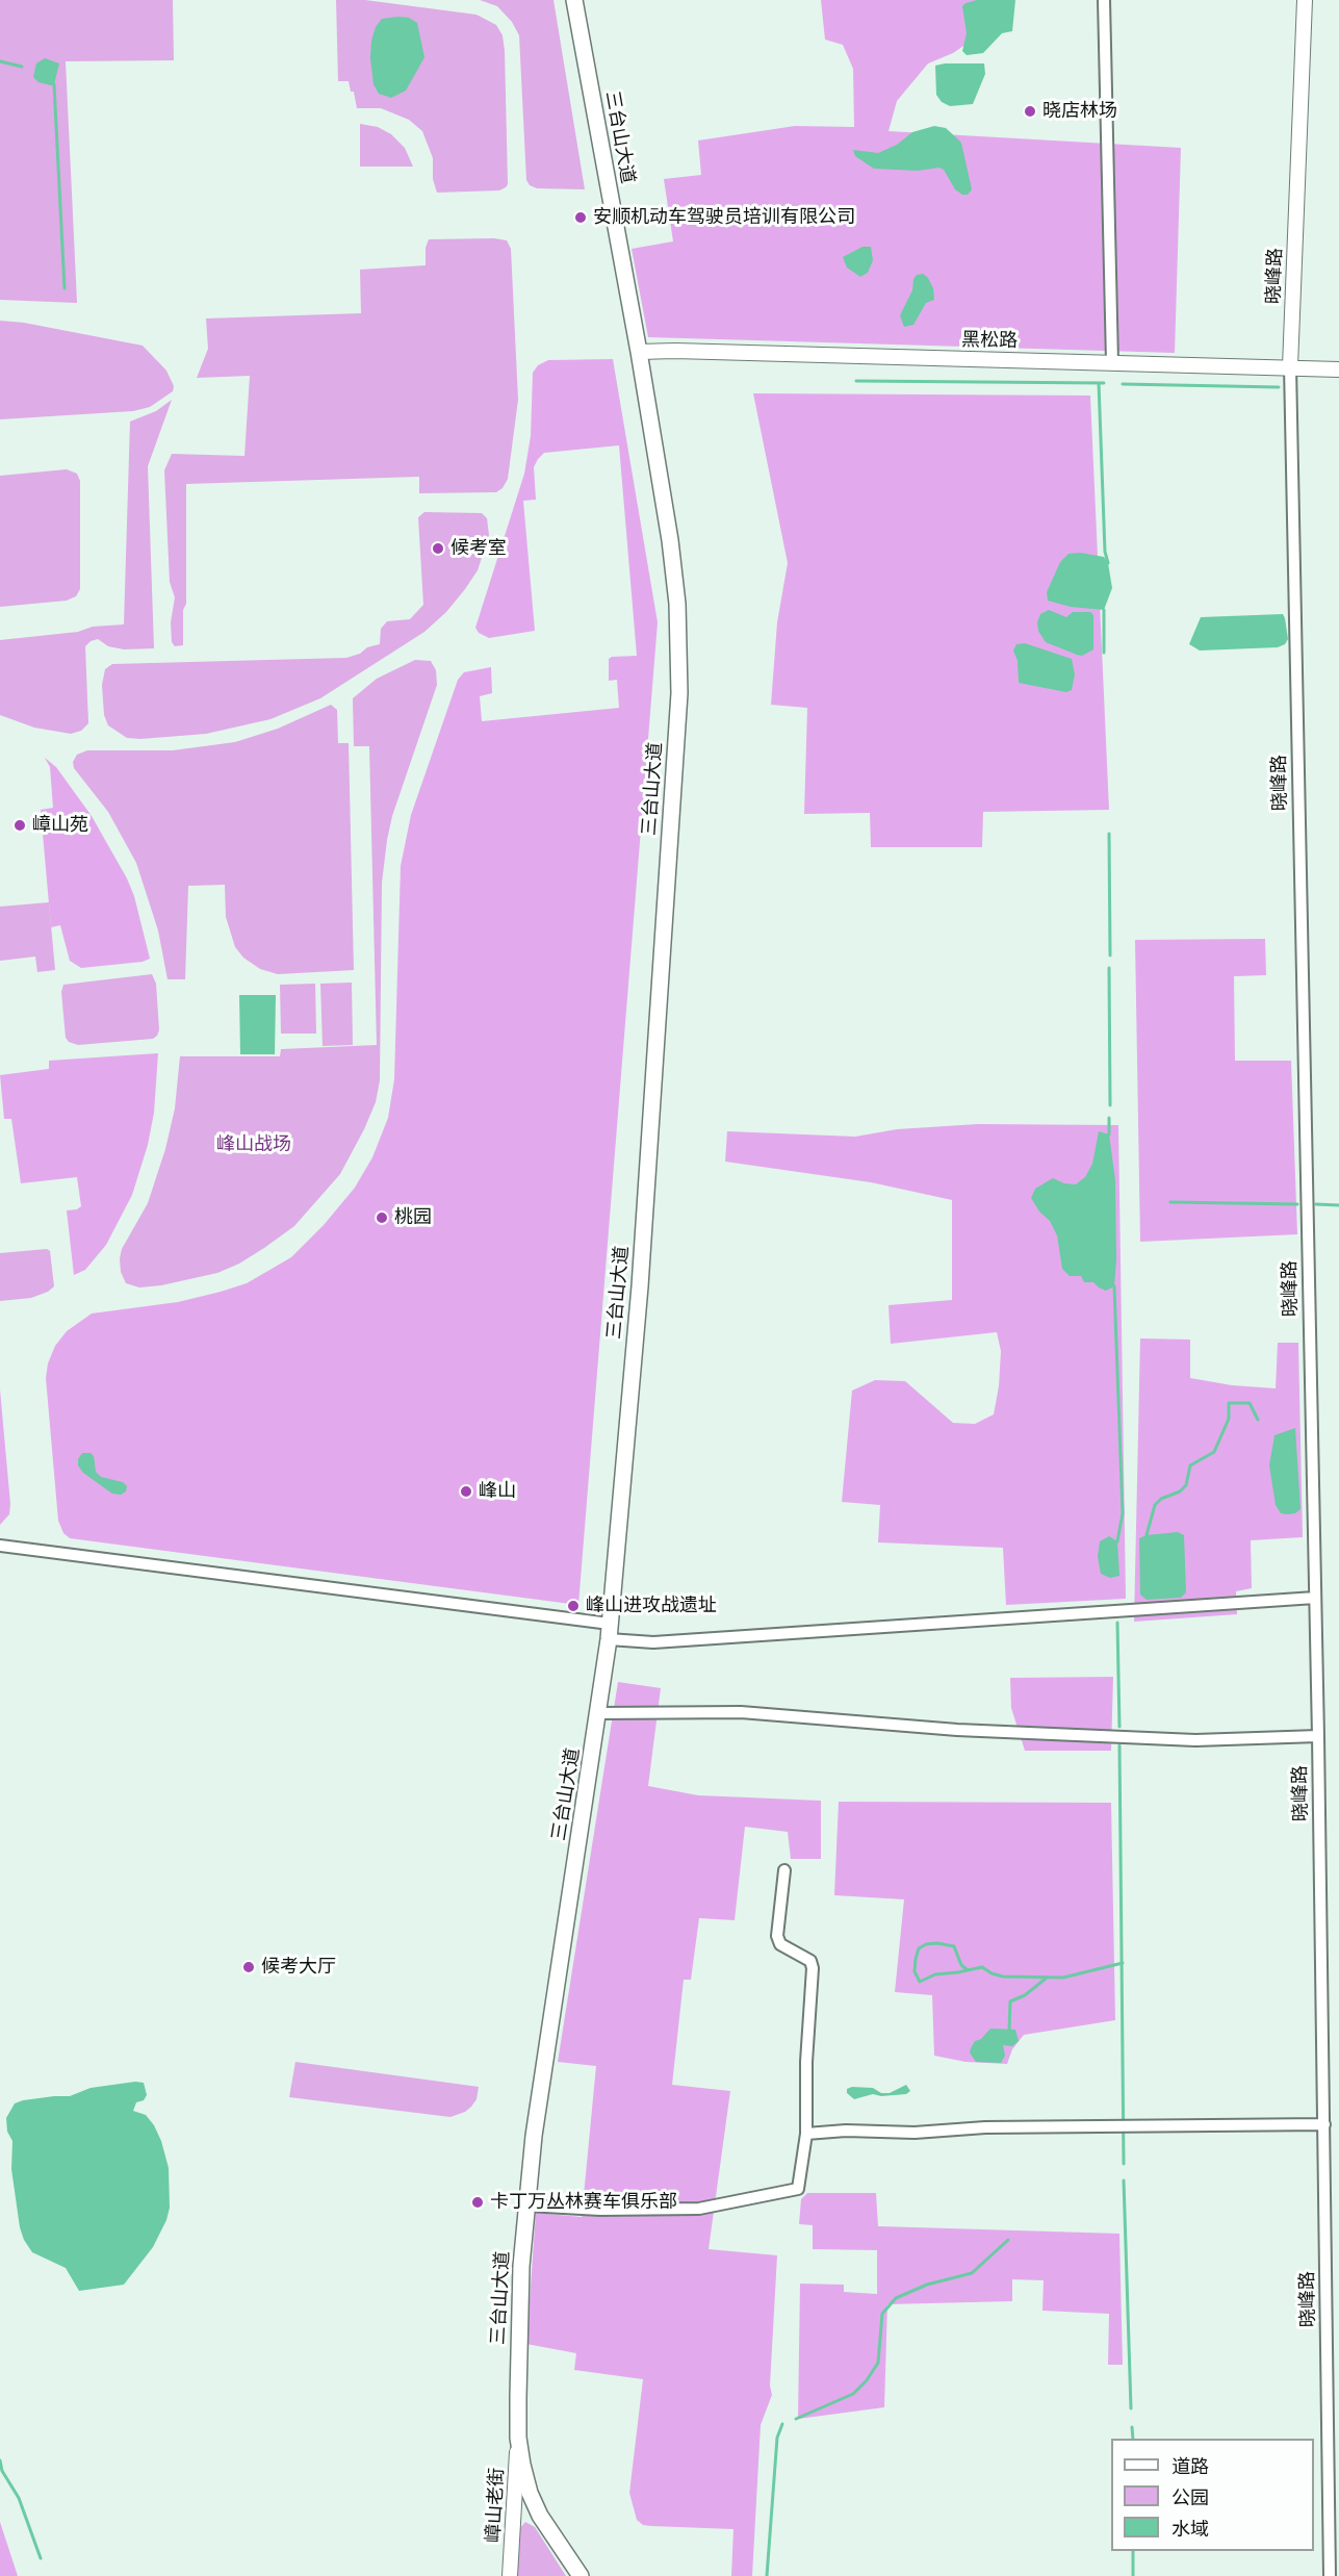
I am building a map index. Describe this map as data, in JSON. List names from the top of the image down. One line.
{"streets":{"main road":["三台山大道"],"street":["晓峰路","黑松路","嶂山老街"]},"crossings":[["三台山大道","黑松路"],["三台山大道","嶂山老街"],["晓峰路","黑松路"]],"parks":["峰山战场"],"places":["晓店林场","安顺机动车驾驶员培训有限公司","候考室","嶂山苑","桃园","峰山","峰山进攻战遗址","候考大厅","卡丁万丛林赛车俱乐部"],"legend":["道路","公园","水域"]}
